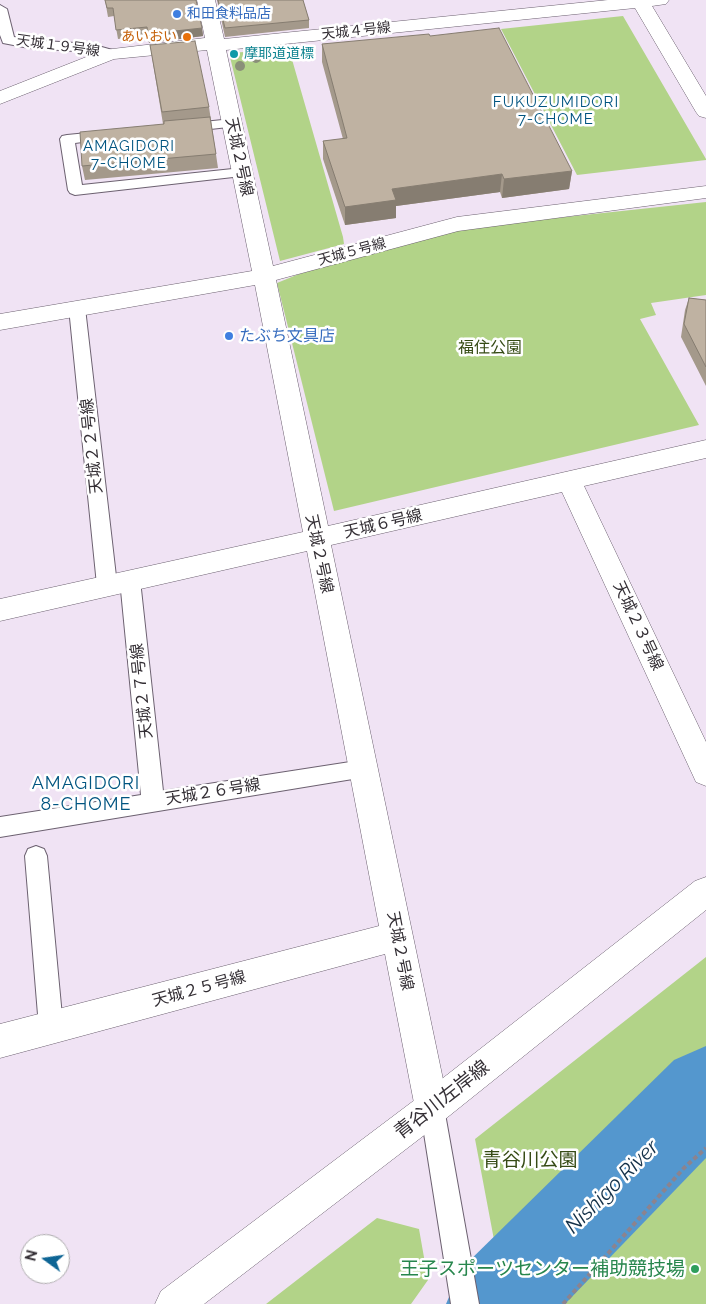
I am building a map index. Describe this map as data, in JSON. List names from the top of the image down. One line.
{"streets":{"street":["天城４号線","天城２号線","天城５号線","天城６号線","天城２３号線","天城２５号線","青谷川左岸線"],"lane":["天城１９号線","天城２２号線","天城２７号線","天城２６号線"]},"crossings":[["天城４号線","天城１９号線"],["天城４号線","天城２号線"],["天城２号線","天城５号線"],["天城２号線","天城６号線"],["天城２号線","天城２６号線"],["天城２号線","天城２５号線"],["天城２号線","青谷川左岸線"],["天城５号線","天城２２号線"],["天城２２号線","天城６号線"],["天城２２号線","天城２７号線"],["天城６号線","天城２３号線"],["天城６号線","天城２７号線"],["天城２７号線","天城２６号線"]],"districts":["FUKUZUMIDORI 7-CHOME","AMAGIDORI 7-CHOME","AMAGIDORI 8-CHOME"],"water":["Nishigo River"],"parks":["福住公園","青谷川公園"],"places":["和田食料品店","あいおい","摩耶道道標","たぶち文具店","王子スポーツセンター補助競技場"],"north":"left"}
